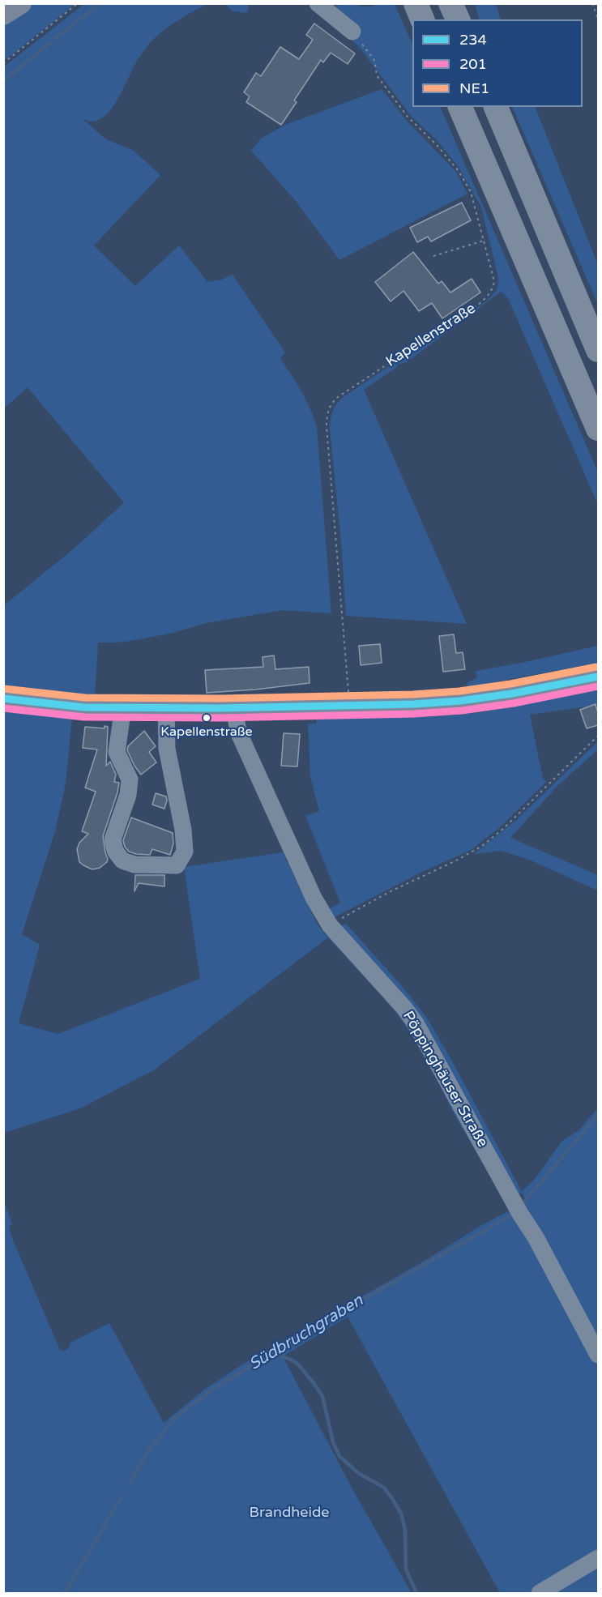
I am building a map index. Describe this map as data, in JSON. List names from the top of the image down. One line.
{"streets":{"street":["Pöppinghäuser Straße"],"path":["Kapellenstraße"]},"water":["Südbruchgraben"],"parks":["Brandheide"],"places":["Kapellenstraße"],"lines":["transit line NE1","transit line 234","transit line 201"],"legend":["234","201","NE1"]}
